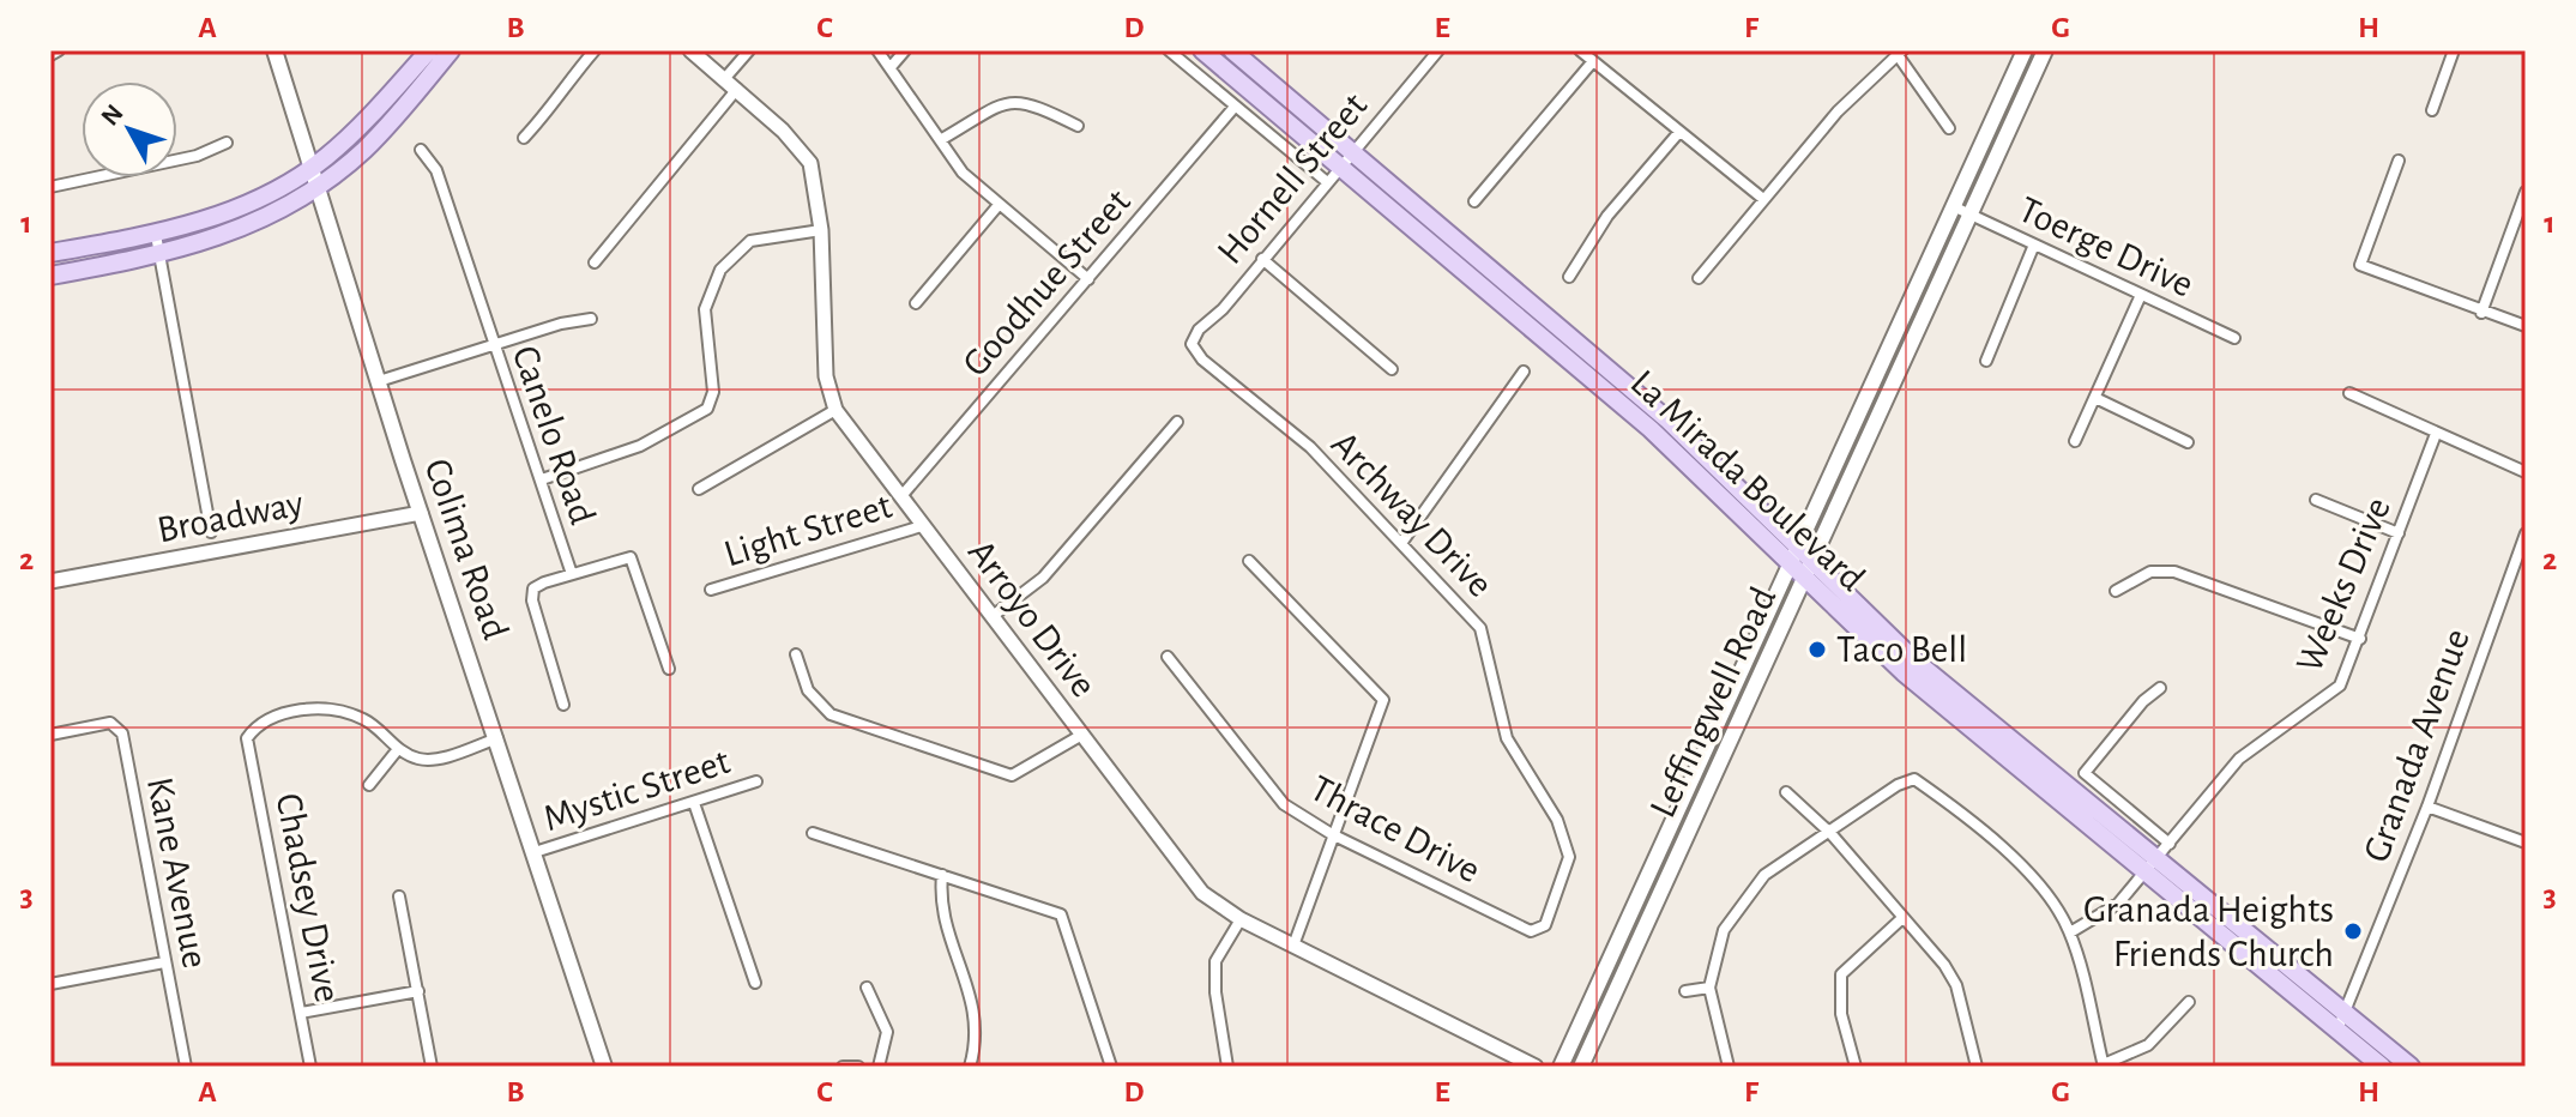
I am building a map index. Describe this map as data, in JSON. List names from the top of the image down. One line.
{"streets":{"main road":["La Mirada Boulevard","Colima Road","Leffingwell Road"],"street":["Hornell Street","Toerge Drive","Goodhue Street","Canelo Road","Archway Drive","Broadway","Light Street","Weeks Drive","Arroyo Drive","Granada Avenue","Mystic Street","Thrace Drive","Kane Avenue","Chadsey Drive"]},"crossings":[["Hornell Street","La Mirada Boulevard"],["Hornell Street","Archway Drive"],["Toerge Drive","Leffingwell Road"],["Goodhue Street","Arroyo Drive"],["La Mirada Boulevard","Weeks Drive"],["La Mirada Boulevard","Leffingwell Road"],["La Mirada Boulevard","Granada Avenue"],["Archway Drive","Thrace Drive"],["Broadway","Colima Road"],["Light Street","Arroyo Drive"],["Colima Road","Mystic Street"]],"places":["Taco Bell","Granada Heights Friends Church"],"north":"top left","grid":{"columns":["A","B","C","D","E","F","G","H"],"rows":["1","2","3"]}}
